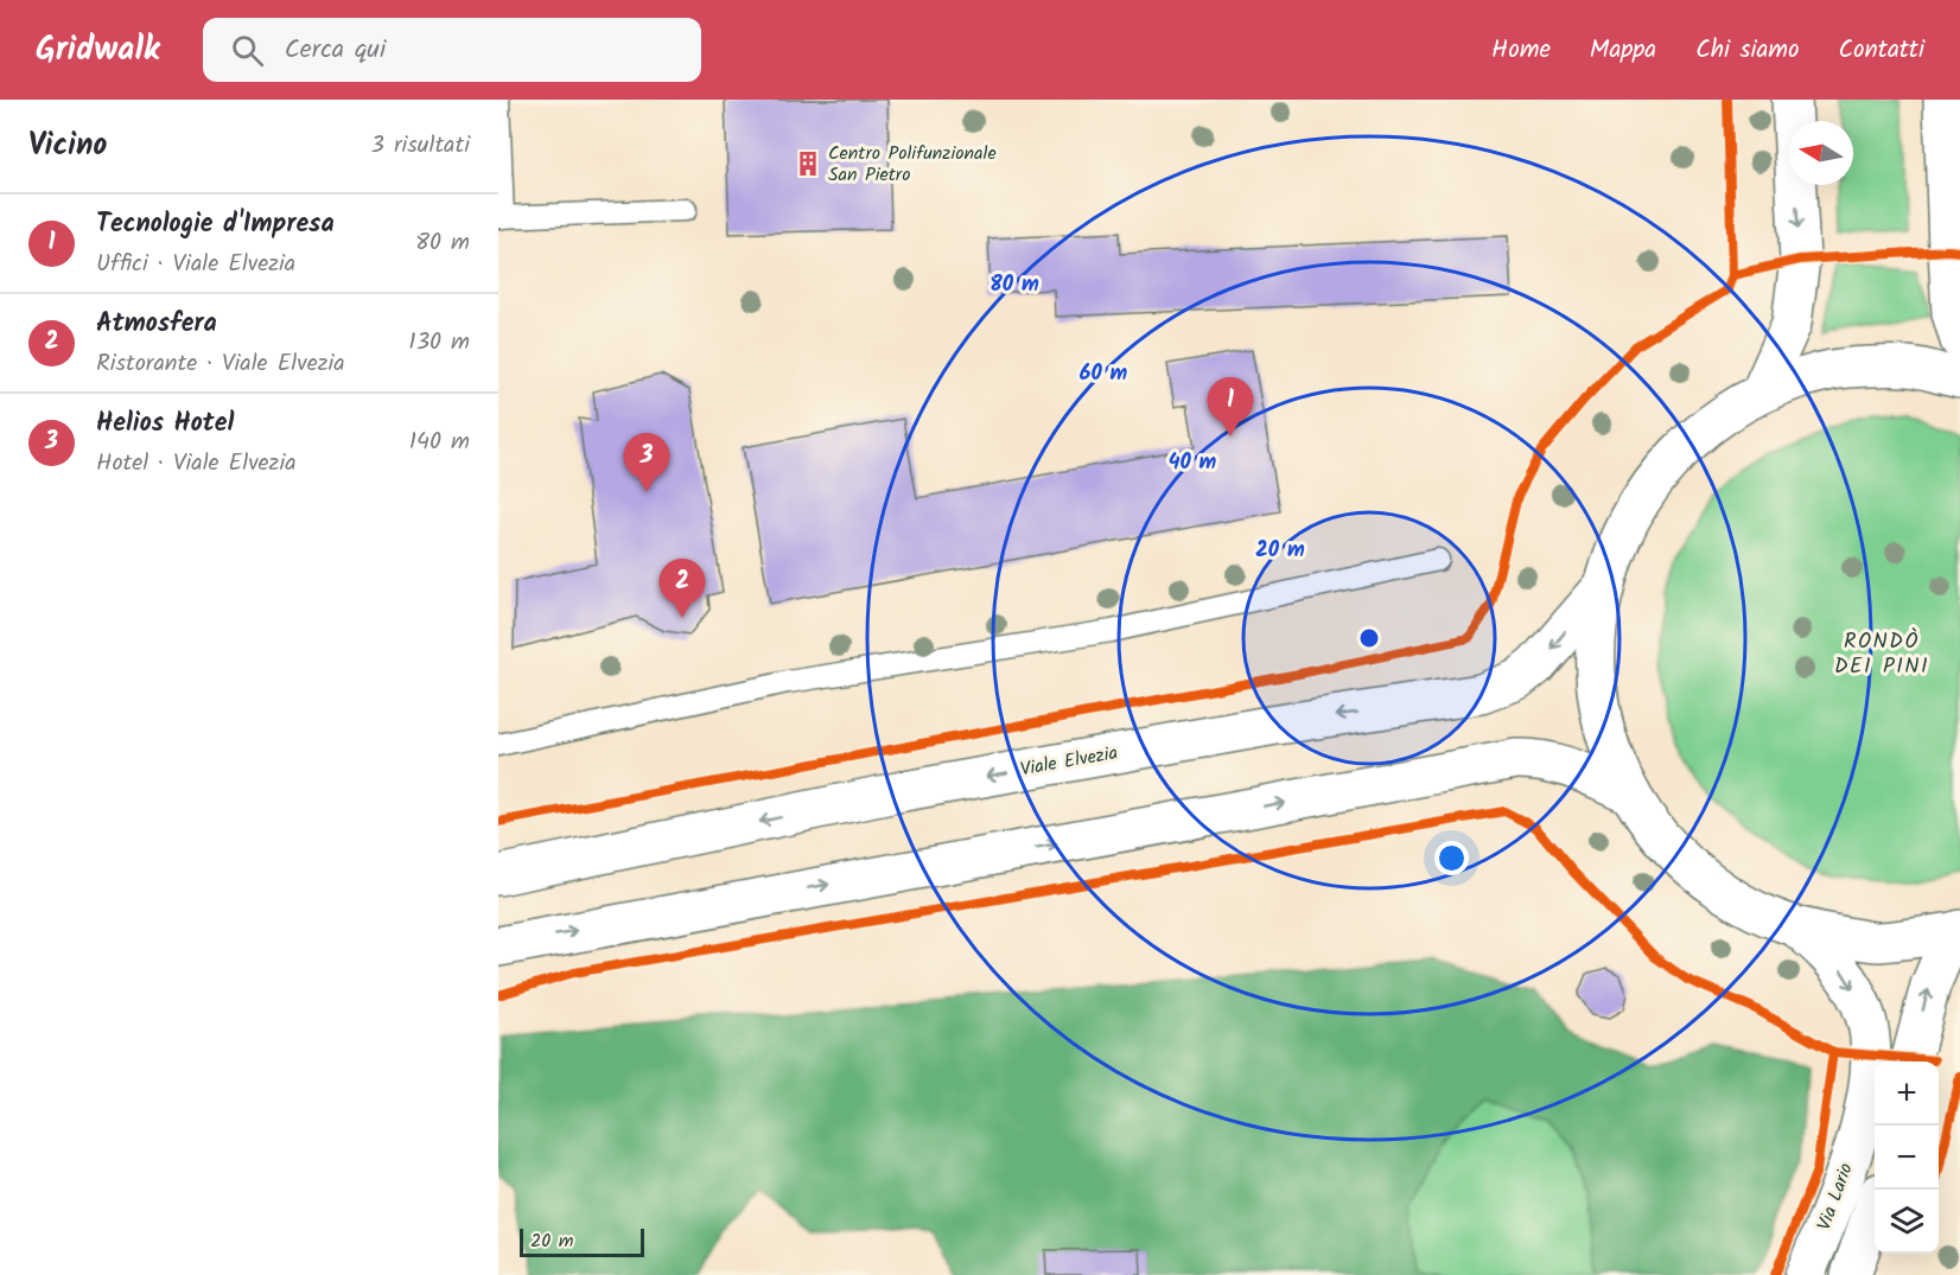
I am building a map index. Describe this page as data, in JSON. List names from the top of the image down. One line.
{"streets":{"main road":["Viale Elvezia","Via Lario"]},"districts":["RONDÒ DEI PINI"],"places":{"building":["Centro Polifunzionale San Pietro"]},"scale_bar":"20 m","north":"left","page":{"header":"Gridwalk","search":"Cerca qui","nav":["Home","Mappa","Chi siamo","Contatti"],"heading":["Vicino","3 risultati"],"list":[{"mark":"1","name":"Tecnologie d'Impresa","note":"Uffici · Viale Elvezia","value":"80 m"},{"mark":"2","name":"Atmosfera","note":"Ristorante · Viale Elvezia","value":"130 m"},{"mark":"3","name":"Helios Hotel","note":"Hotel · Viale Elvezia","value":"140 m"}],"pins":["1","3","2"],"map_buttons":["+","−"],"scale":"20 m"},"rings":["80 m","60 m","40 m","20 m"]}
